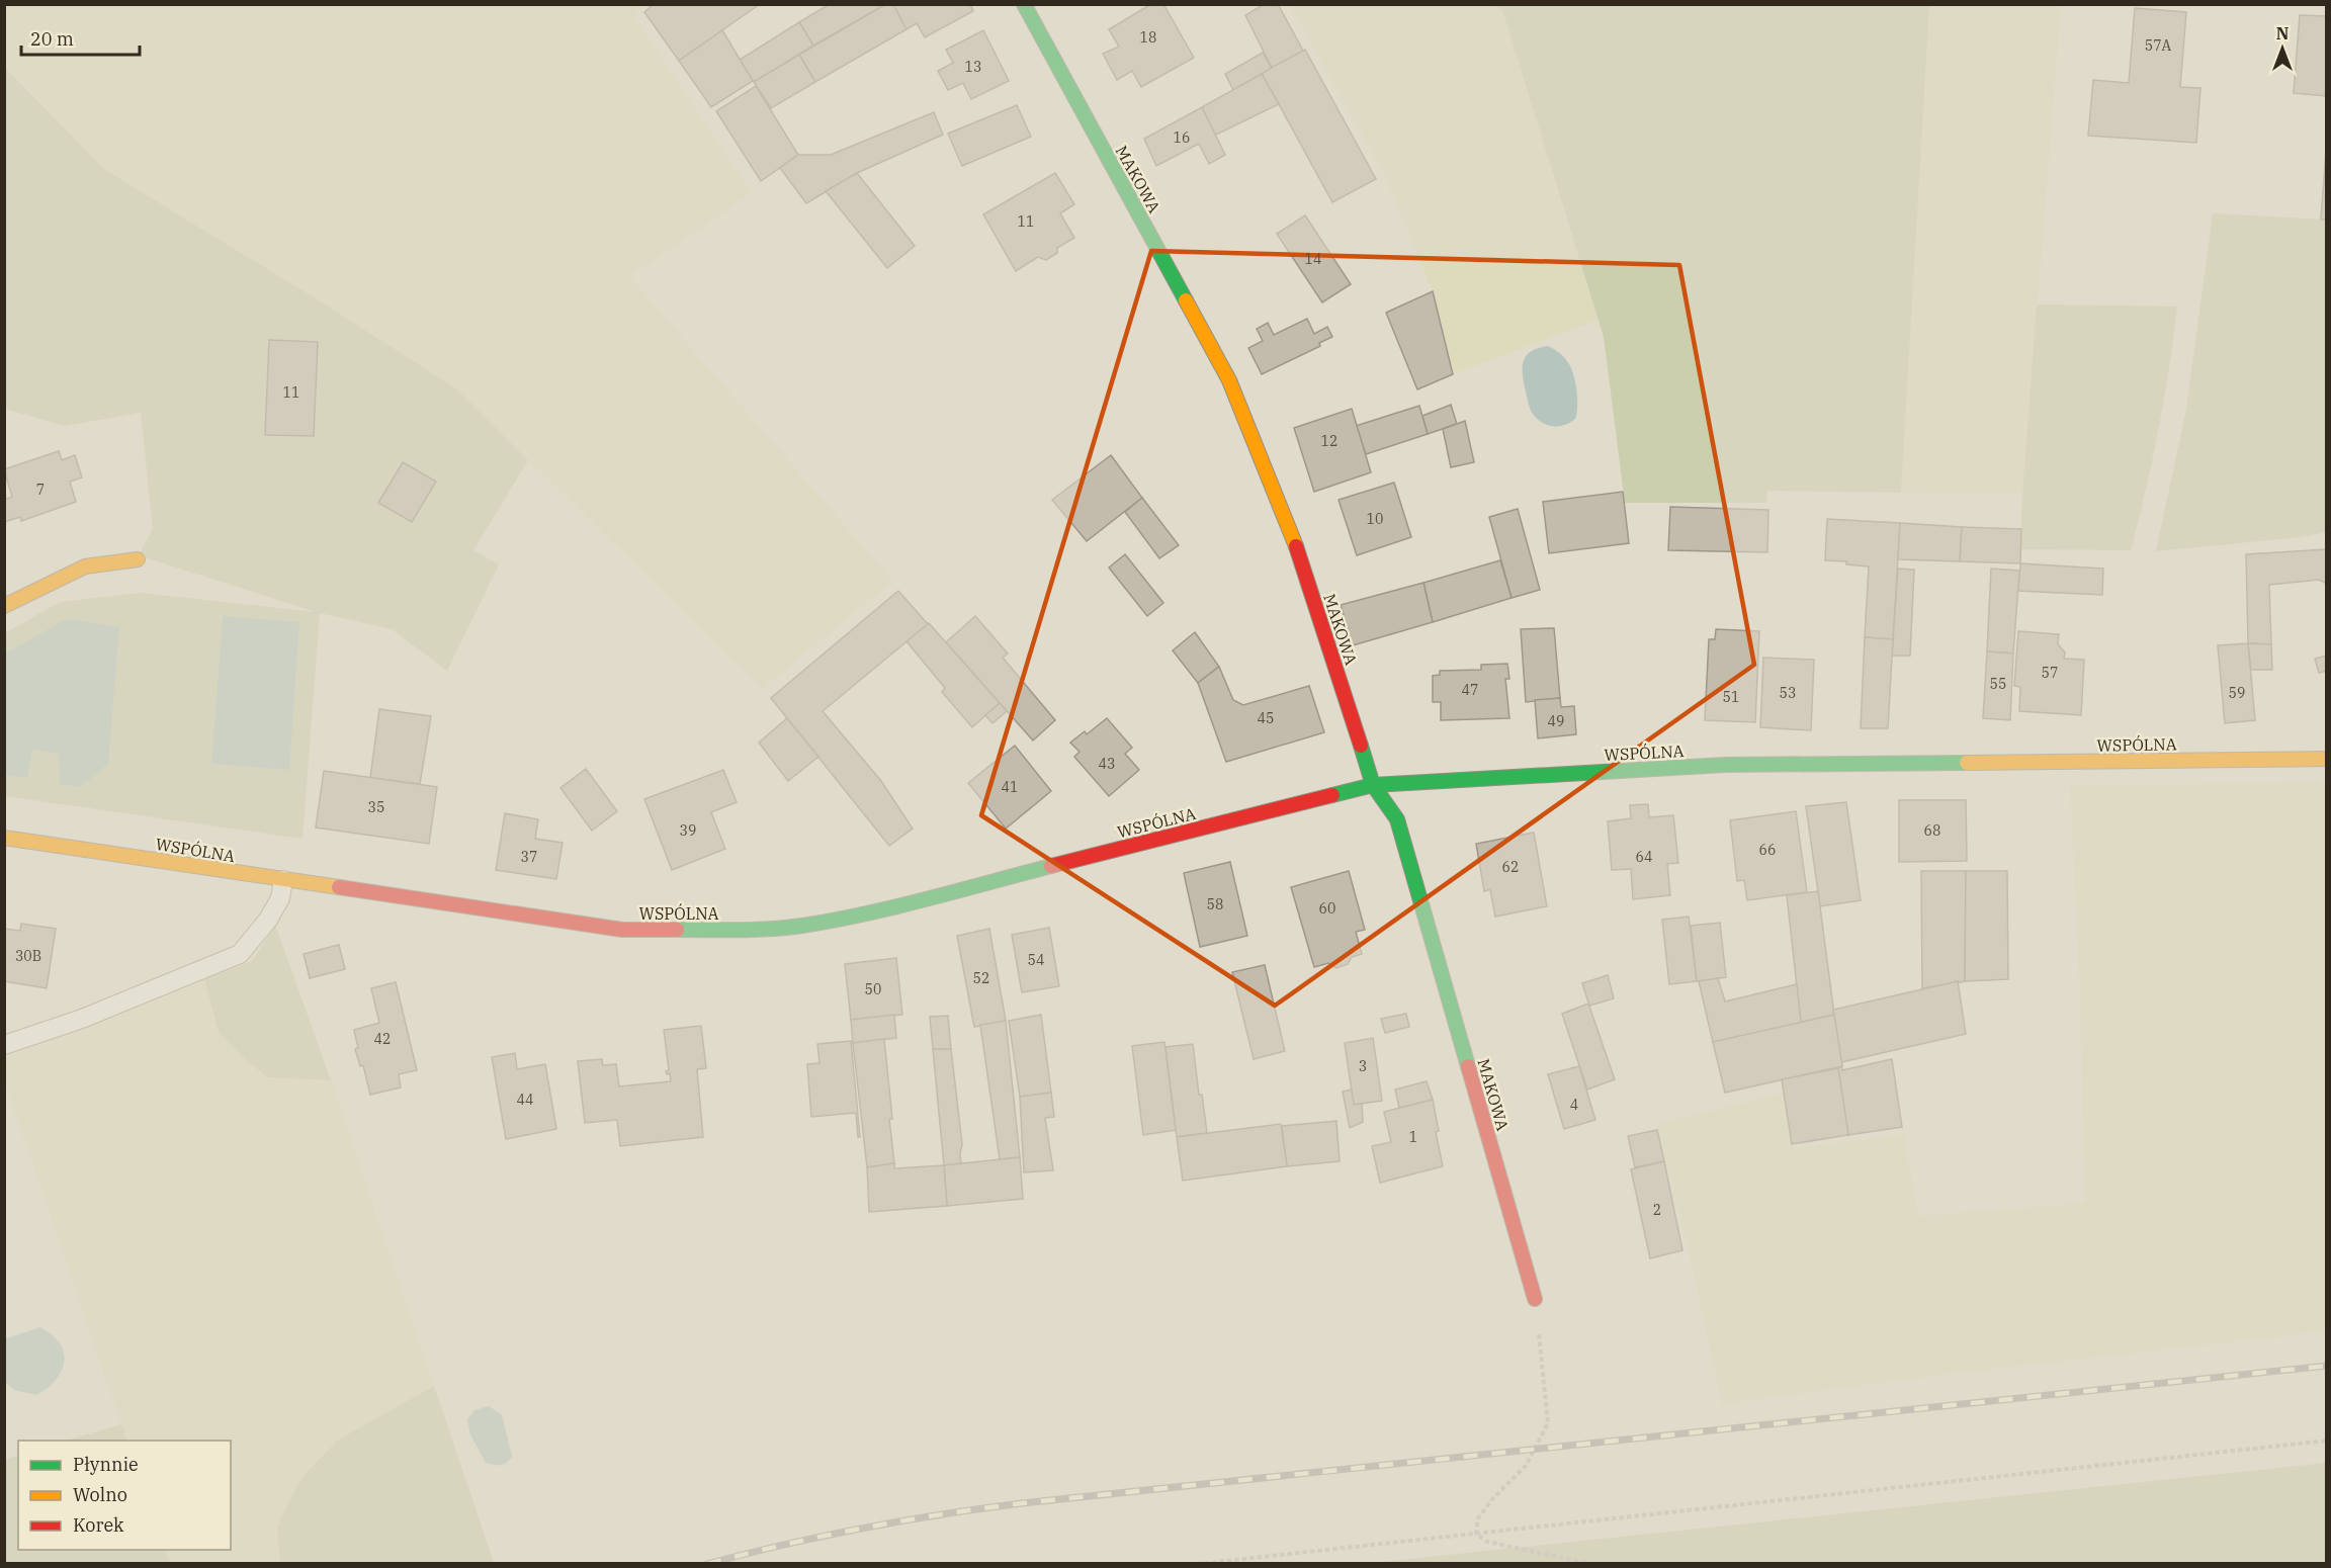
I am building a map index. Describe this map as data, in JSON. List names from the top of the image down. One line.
{"streets":{"street":["MAKOWA","WSPÓLNA"]},"crossings":[["MAKOWA","WSPÓLNA"]],"house_numbers":["18","57A","13","16","11","14","11","12","7","10","57","55","47","53","59","51","45","49","43","41","35","39","68","66","37","64","62","58","60","30B","54","52","50","42","3","44","4","1","2"],"legend":["Płynnie","Wolno","Korek"],"scale_bar":"20 m","north":"top"}
